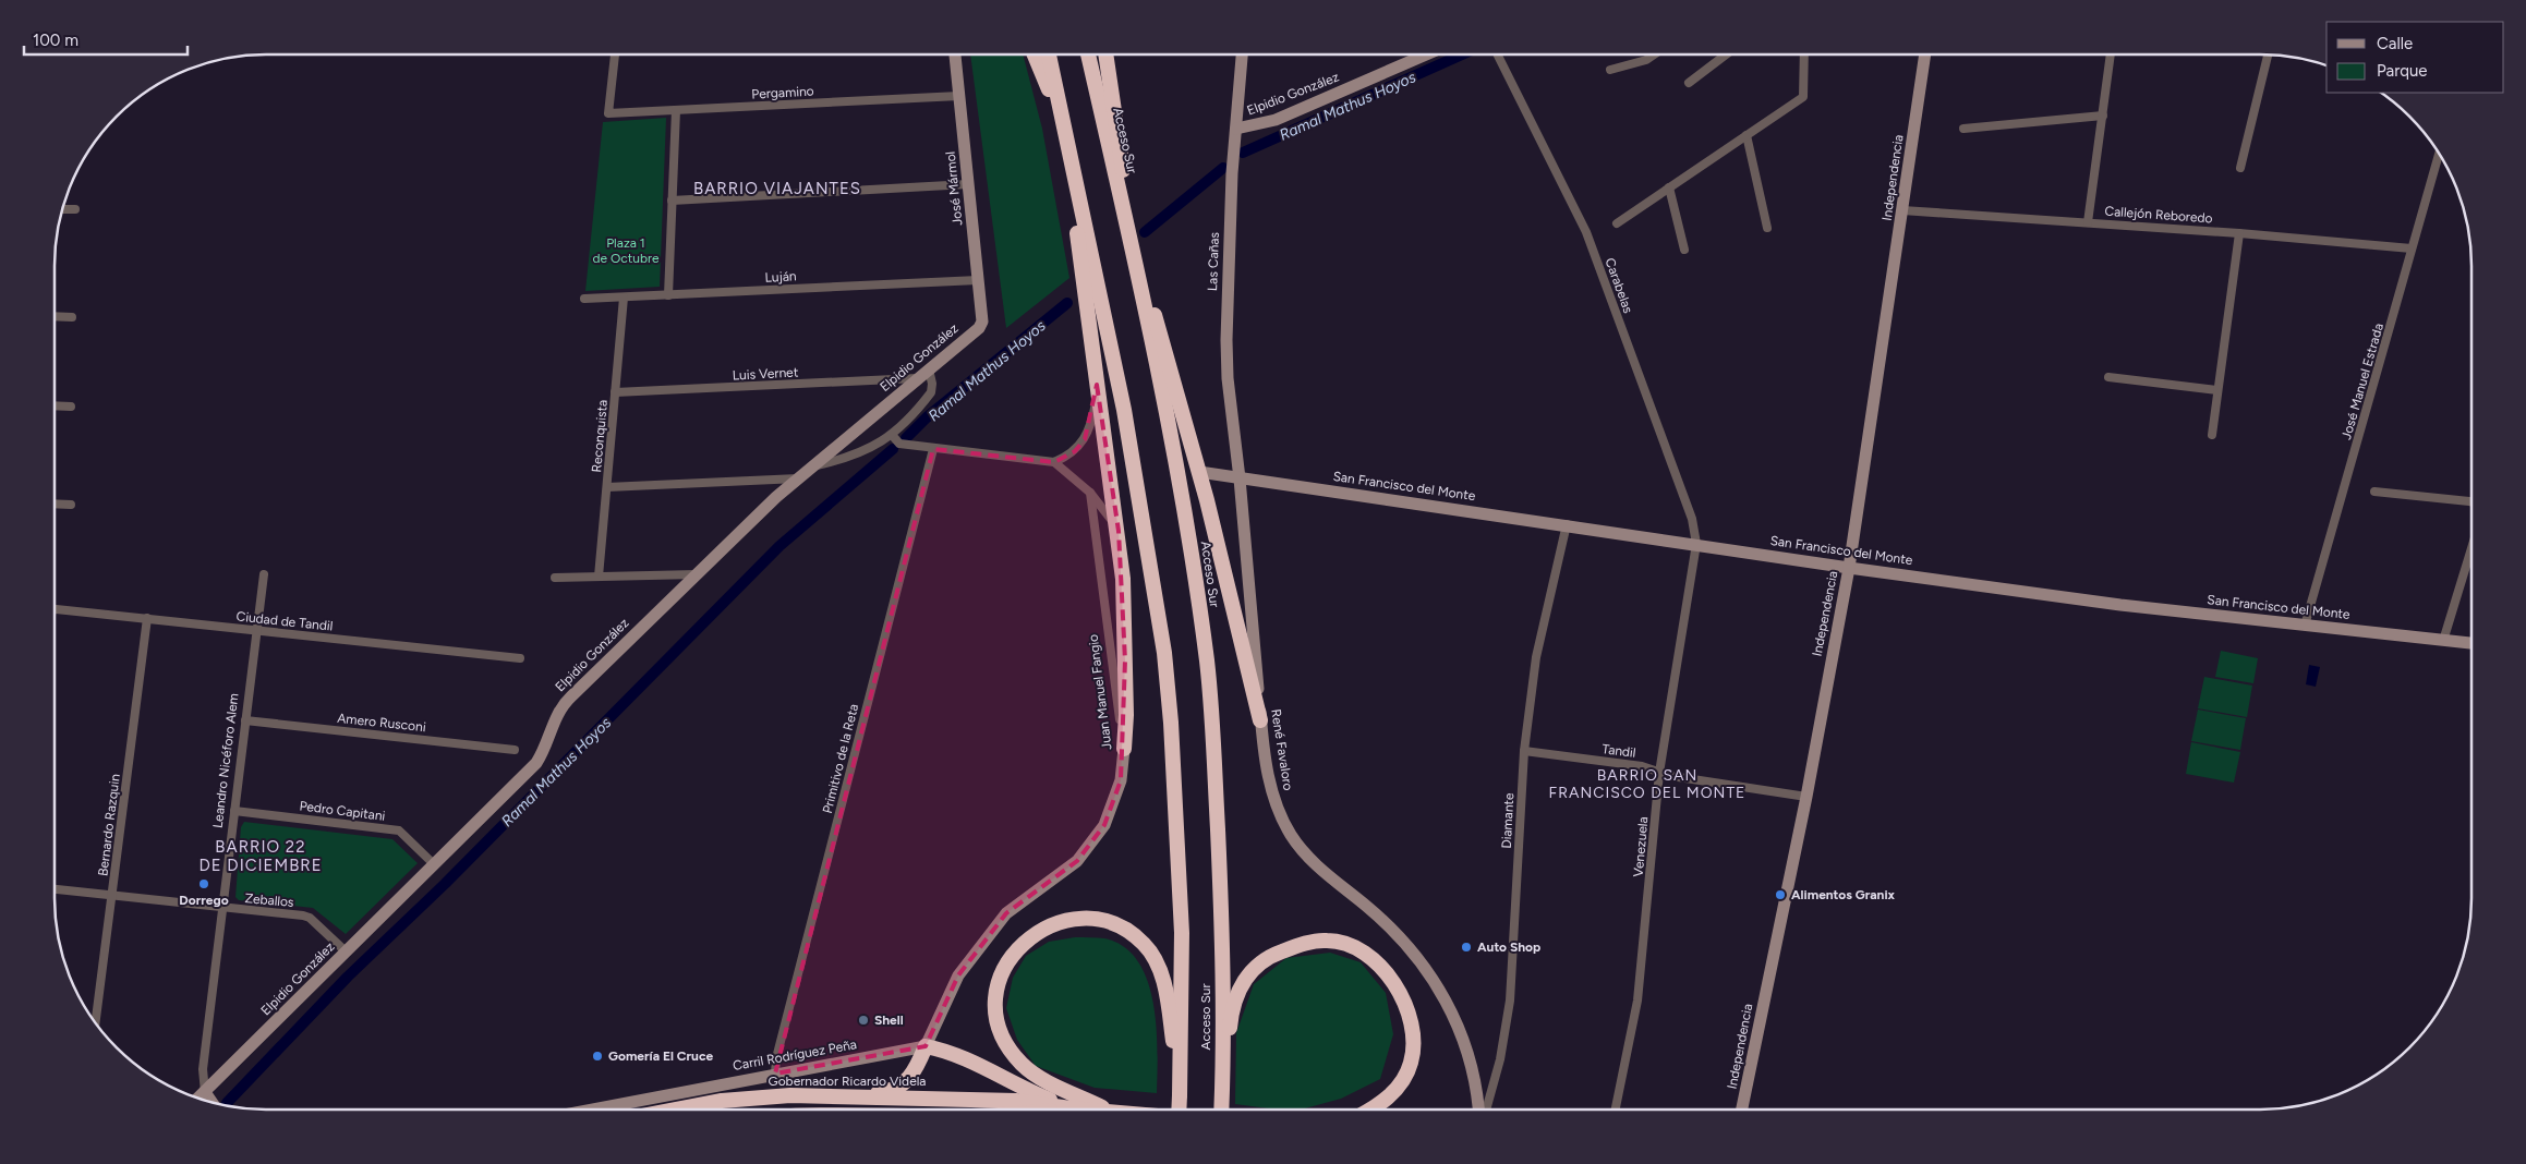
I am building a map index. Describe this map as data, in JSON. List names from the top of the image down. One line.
{"streets":{"highway":["Acceso Sur","Gobernador Ricardo Videla"],"street":["Pergamino","Elpidio González","Independencia","José Mármol","Callejón Reboredo","Las Cañas","Luján","Carabelas","Luis Vernet","José Manuel Estrada","Reconquista","San Francisco del Monte","Ciudad de Tandil","Juan Manuel Fangio","Amero Rusconi","René Favaloro","Tandil","Primitivo de la Reta","Leandro Nicéforo Alem","Pedro Capitani","Diamante","Bernardo Razquin","Venezuela","Zeballos","Carril Rodríguez Peña"]},"crossings":[["Pergamino","José Mármol"],["Elpidio González","José Mármol"],["Elpidio González","Las Cañas"],["Elpidio González","Luis Vernet"],["Elpidio González","Leandro Nicéforo Alem"],["Elpidio González","Pedro Capitani"],["Elpidio González","Zeballos"],["Independencia","Callejón Reboredo"],["Independencia","San Francisco del Monte"],["Independencia","Tandil"],["José Mármol","Luján"],["Callejón Reboredo","José Manuel Estrada"],["Las Cañas","San Francisco del Monte"],["Las Cañas","René Favaloro"],["Luján","Reconquista"],["Carabelas","San Francisco del Monte"],["Carabelas","Venezuela"],["Luis Vernet","Reconquista"],["José Manuel Estrada","San Francisco del Monte"],["San Francisco del Monte","René Favaloro"],["San Francisco del Monte","Diamante"],["San Francisco del Monte","Venezuela"],["Ciudad de Tandil","Leandro Nicéforo Alem"],["Ciudad de Tandil","Bernardo Razquin"],["Juan Manuel Fangio","Carril Rodríguez Peña"],["Amero Rusconi","Leandro Nicéforo Alem"],["Tandil","Diamante"],["Tandil","Venezuela"],["Primitivo de la Reta","Carril Rodríguez Peña"],["Leandro Nicéforo Alem","Pedro Capitani"],["Leandro Nicéforo Alem","Zeballos"],["Bernardo Razquin","Zeballos"]],"districts":["BARRIO VIAJANTES","BARRIO SAN FRANCISCO DEL MONTE","BARRIO 22 DE DICIEMBRE"],"water":["Ramal Mathus Hoyos"],"parks":["Plaza 1 de Octubre"],"places":["Dorrego","Alimentos Granix","Auto Shop","Shell","Gomería El Cruce"],"legend":["Calle","Parque"],"scale_bar":"100 m"}
